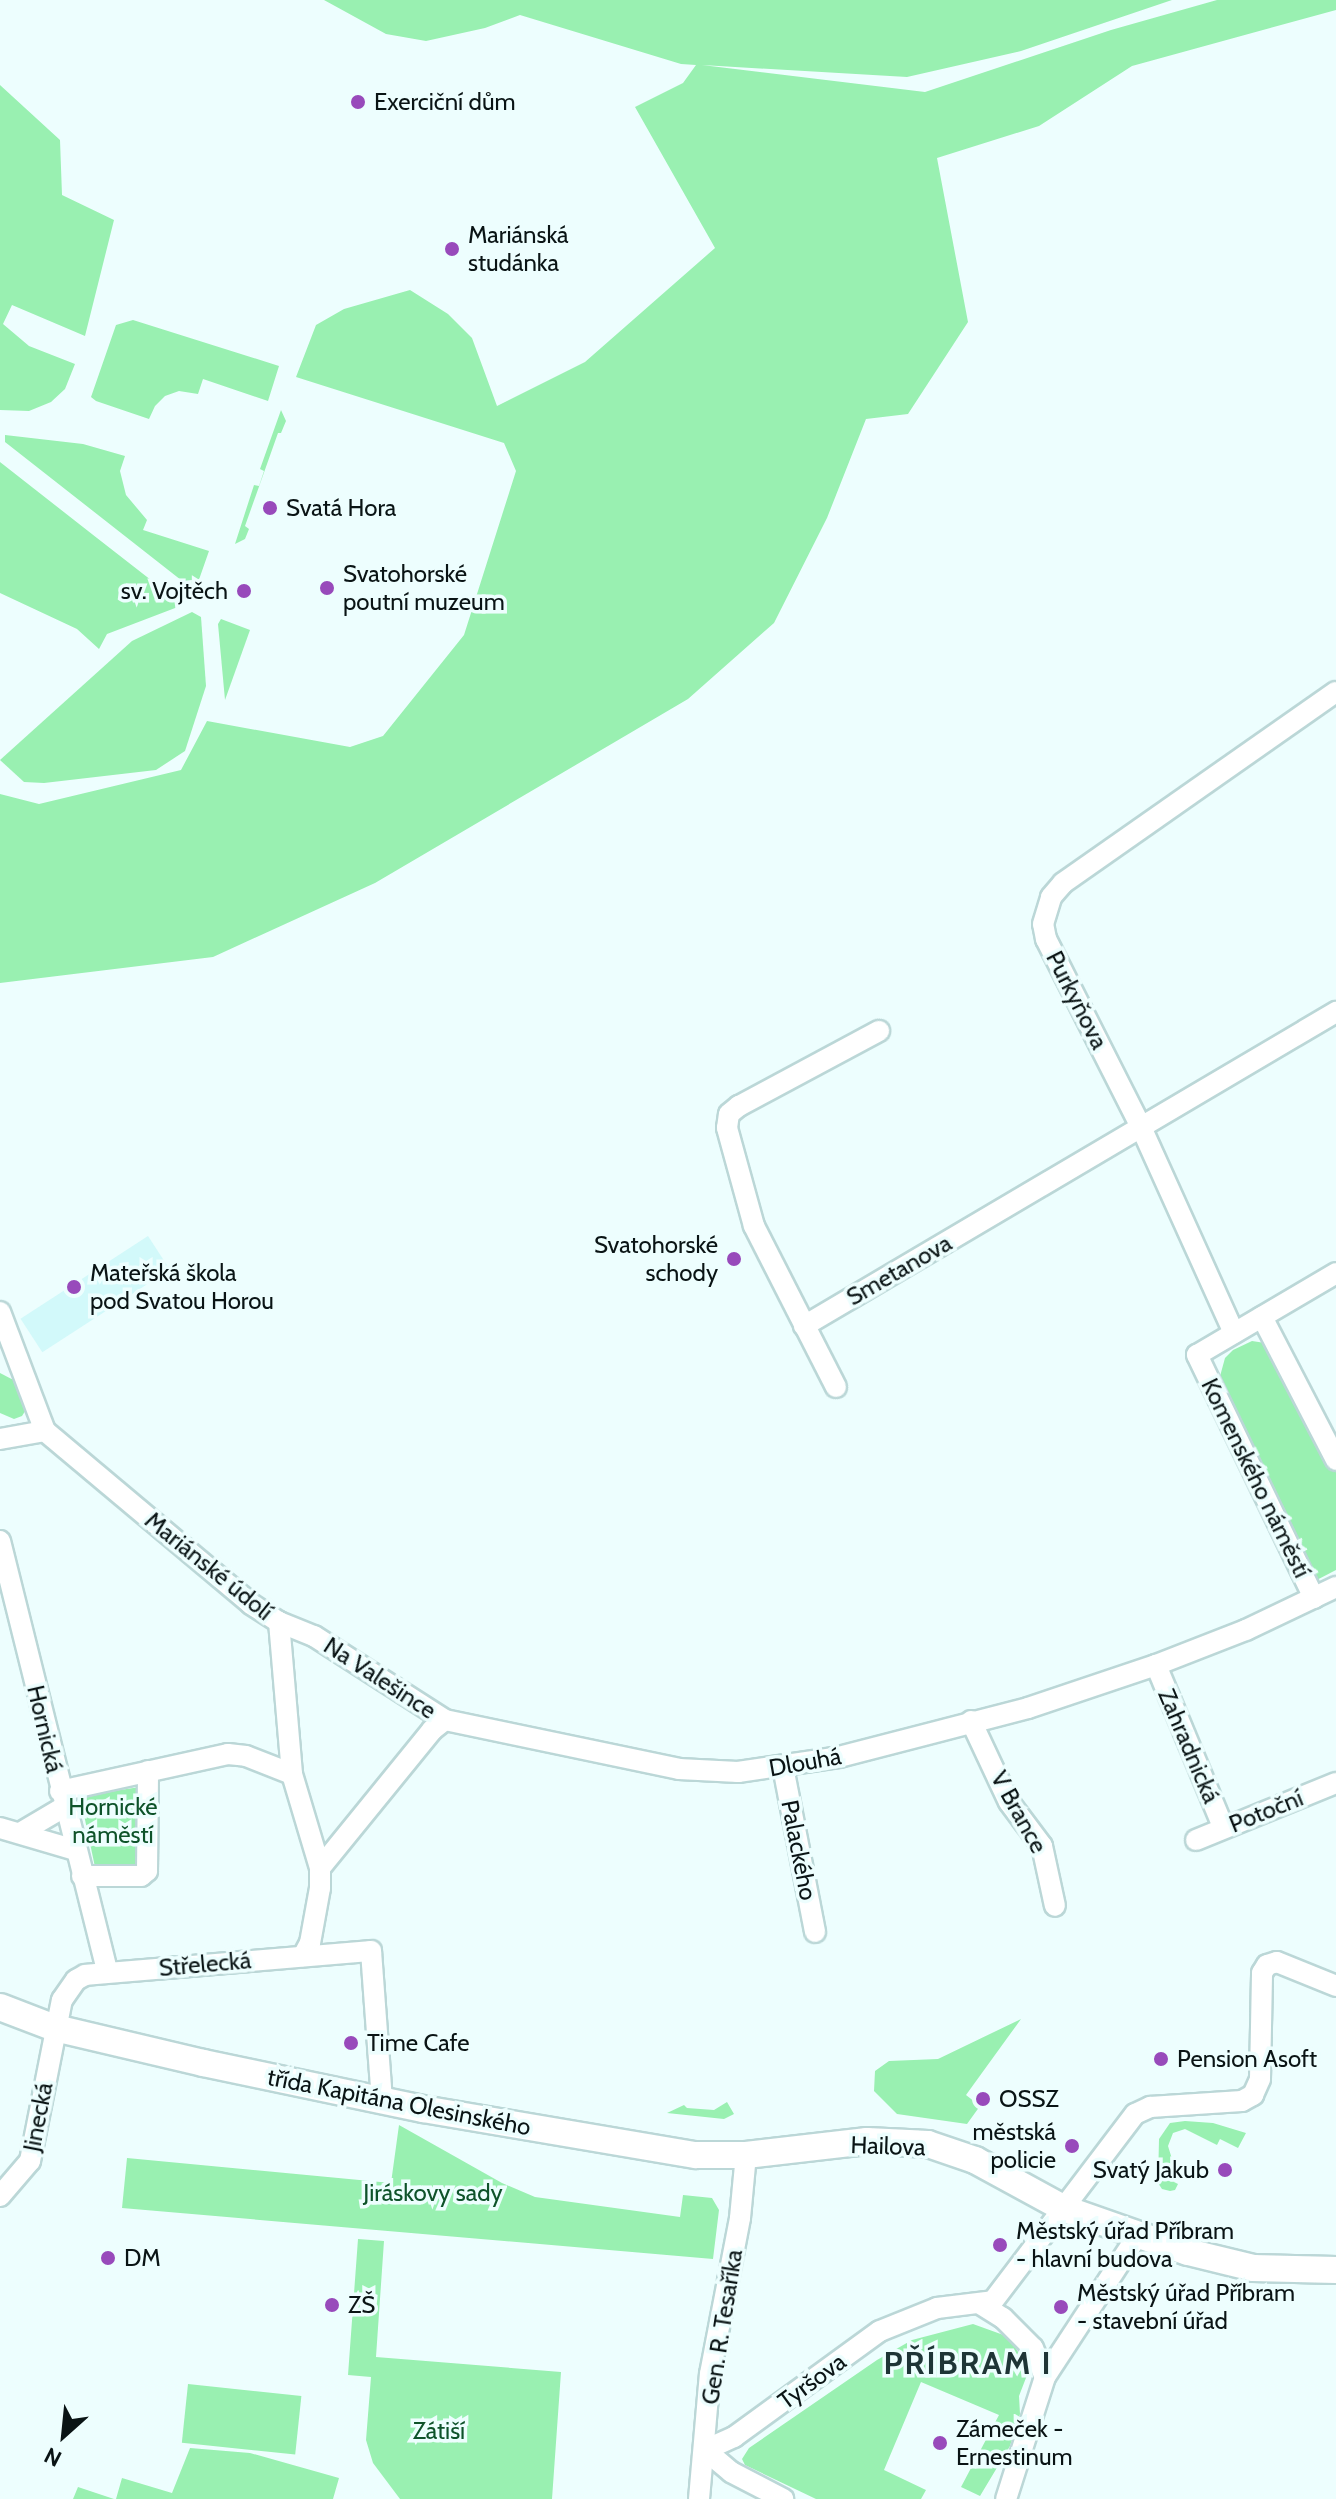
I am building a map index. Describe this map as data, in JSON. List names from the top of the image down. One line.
{"streets":{"main road":["třída Kapitána Olesinského","Hailova"],"street":["Purkyňova","Smetanova","Komenského náměstí","Mariánské údolí","Na Valešince","Hornická","Zahradnická","Dlouhá","Potoční","V Brance","Palackého","Střelecká","Jinecká","Gen. R. Tesaříka","Tyršova"]},"crossings":[["Purkyňova","Smetanova"],["Purkyňova","Komenského náměstí"],["Komenského náměstí","Dlouhá"],["Mariánské údolí","Na Valešince"],["Na Valešince","Dlouhá"],["Hornická","Střelecká"],["Zahradnická","Dlouhá"],["Zahradnická","Potoční"],["Dlouhá","V Brance"],["Dlouhá","Palackého"],["Střelecká","třída Kapitána Olesinského"],["třída Kapitána Olesinského","Jinecká"],["třída Kapitána Olesinského","Hailova"],["třída Kapitána Olesinského","Gen. R. Tesaříka"],["Hailova","Gen. R. Tesaříka"],["Gen. R. Tesaříka","Tyršova"]],"districts":["PŘÍBRAM I"],"parks":["Hornické náměstí","Jiráskovy sady","Zátiší"],"places":["Exerciční dům","Mariánská studánka","Svatá Hora","Svatohorské poutní muzeum","sv. Vojtěch","Svatohorské schody","Mateřská škola pod Svatou Horou","Time Cafe","Pension Asoft","OSSZ","městská policie","Svatý Jakub","Městský úřad Příbram - hlavní budova","DM","ZŠ","Městský úřad Příbram - stavební úřad","Zámeček - Ernestinum"],"north":"bottom left"}
